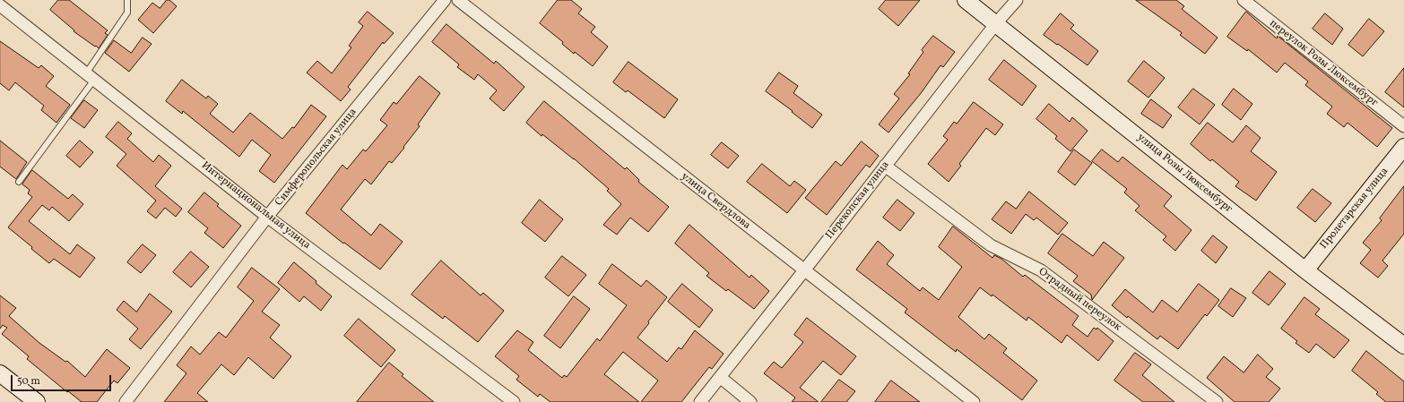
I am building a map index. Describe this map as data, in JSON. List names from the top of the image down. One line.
{"streets":{"main road":["улица Розы Люксембург","Пролетарская улица"],"street":["переулок Розы Люксембург","Симферопольская улица","Перекопская улица","улица Свердлова","Интернациональная улица","Отрадный переулок"]},"crossings":[["Симферопольская улица","Интернациональная улица"],["улица Розы Люксембург","Перекопская улица"],["улица Розы Люксембург","Пролетарская улица"],["Перекопская улица","улица Свердлова"],["Перекопская улица","Отрадный переулок"]],"scale_bar":"50 m"}
